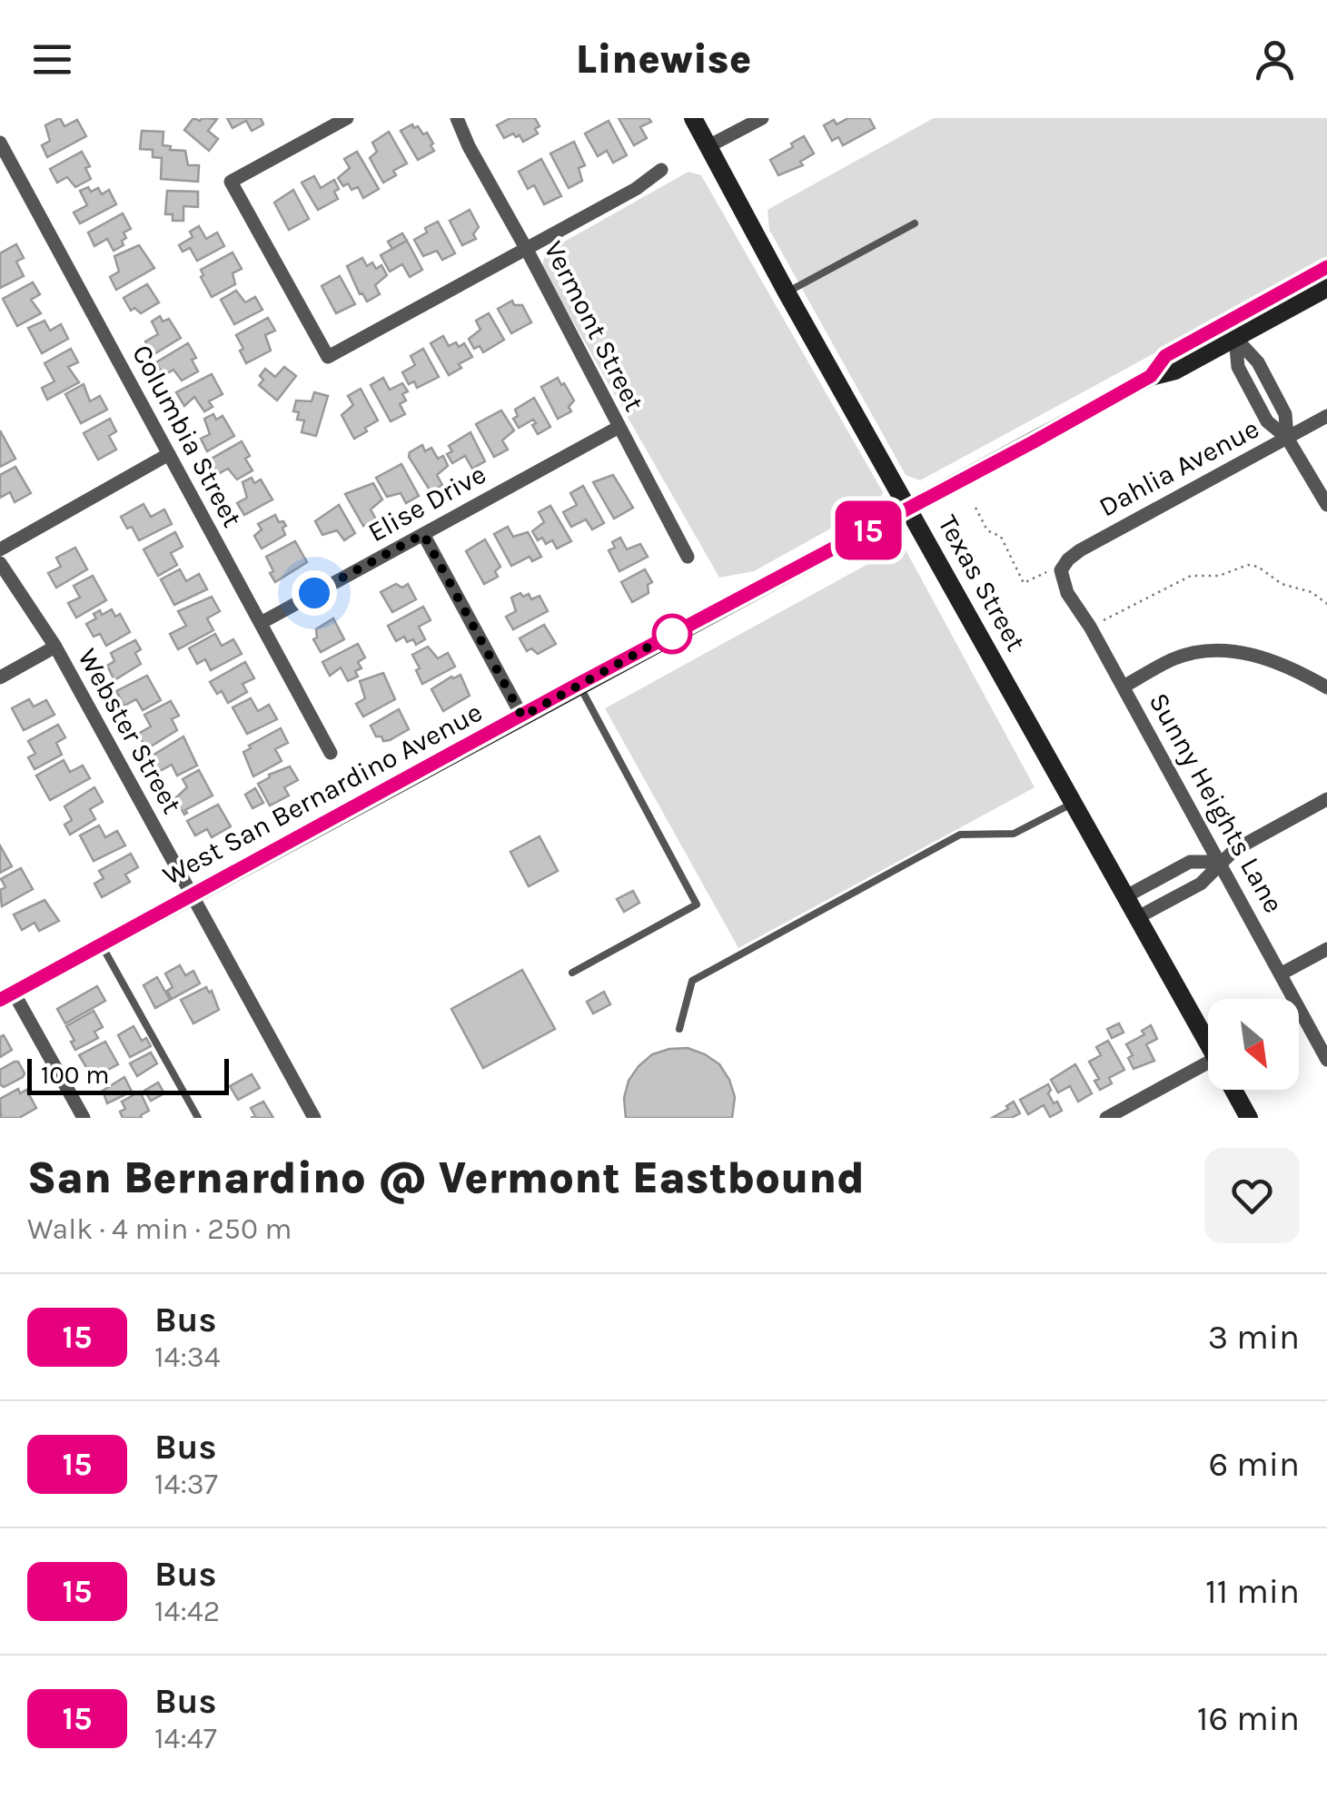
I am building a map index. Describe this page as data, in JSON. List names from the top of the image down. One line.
{"streets":{"main road":["Texas Street","West San Bernardino Avenue"],"street":["Vermont Street","Columbia Street","Dahlia Avenue","Elise Drive","Webster Street","Sunny Heights Lane"]},"crossings":[["Vermont Street","Elise Drive"],["Columbia Street","Elise Drive"],["Dahlia Avenue","Sunny Heights Lane"],["Texas Street","West San Bernardino Avenue"],["Webster Street","West San Bernardino Avenue"]],"lines":["bus line 15"],"scale_bar":"100 m","north":"bottom right","page":{"header":"Linewise","on_map":"15","scale":"100 m","heading":["San Bernardino @ Vermont Eastbound","Walk · 4 min · 250 m"],"list":[{"mark":"15","name":"Bus","note":"14:34","value":"3 min"},{"mark":"15","name":"Bus","note":"14:37","value":"6 min"},{"mark":"15","name":"Bus","note":"14:42","value":"11 min"},{"mark":"15","name":"Bus","note":"14:47","value":"16 min"}]}}
